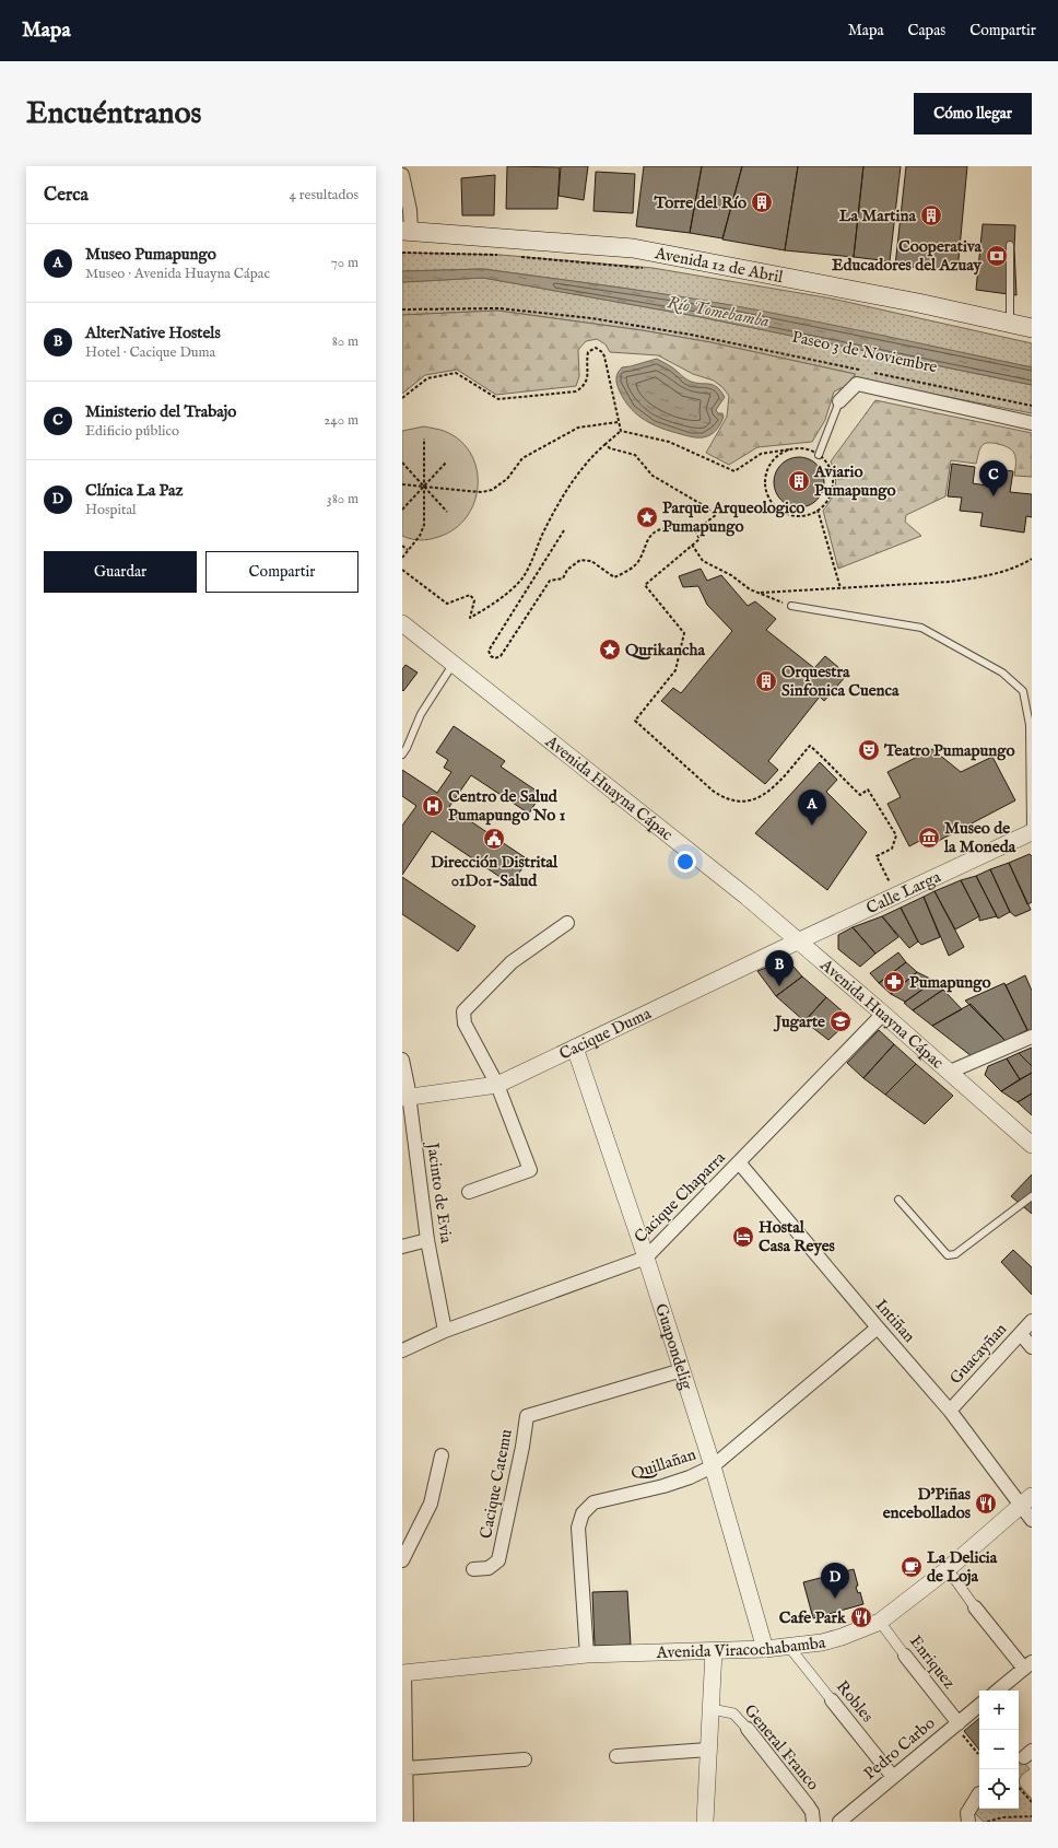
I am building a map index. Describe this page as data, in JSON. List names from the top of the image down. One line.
{"streets":{"main road":["Avenida 12 de Abril"],"street":["Paseo 3 de Noviembre","Avenida Huayna Cápac","Calle Larga","Cacique Duma","Jacinto de Evia","Cacique Chaparra","Intiñan","Guapondelig","Guacayñan","Quillañan","Cacique Catemu","Avenida Viracochabamba","Enriquez","Robles","General Franco","Pedro Carbo"]},"crossings":[["Avenida Huayna Cápac","Calle Larga"],["Avenida Huayna Cápac","Cacique Duma"],["Avenida Huayna Cápac","Cacique Chaparra"],["Calle Larga","Cacique Duma"],["Cacique Duma","Jacinto de Evia"],["Cacique Duma","Guapondelig"],["Jacinto de Evia","Cacique Chaparra"],["Cacique Chaparra","Intiñan"],["Cacique Chaparra","Guapondelig"],["Intiñan","Guacayñan"],["Intiñan","Quillañan"],["Intiñan","Avenida Viracochabamba"],["Guapondelig","Quillañan"],["Guapondelig","Cacique Catemu"],["Guapondelig","Avenida Viracochabamba"],["Quillañan","Avenida Viracochabamba"],["Avenida Viracochabamba","Enriquez"],["Avenida Viracochabamba","Robles"],["Enriquez","Pedro Carbo"],["Robles","Pedro Carbo"]],"water":["Río Tomebamba"],"places":{"building":["Torre del Río","La Martina","Aviario Pumapungo","Orquestra Sinfonica Cuenca"],"bank":["Cooperativa Educadores del Azuay"],"place":["Parque Arqueologico Pumapungo","Qurikancha"],"theatre":["Teatro Pumapungo"],"hospital":["Centro de Salud Pumapungo No 1"],"museum":["Museo de la Moneda"],"public building":["Dirección Distrital 01D01-Salud"],"pharmacy":["Pumapungo"],"school or university":["Jugarte"],"hotel":["Hostal Casa Reyes"],"restaurant":["D'Piñas encebollados","Cafe Park"],"cafe":["La Delicia de Loja"]},"page":{"header":"Mapa","nav":["Mapa","Capas","Compartir"],"buttons":["Cómo llegar",["Guardar","Compartir"]],"title":"Encuéntranos","heading":["Cerca","4 resultados"],"list":[{"mark":"A","name":"Museo Pumapungo","note":"Museo · Avenida Huayna Cápac","value":"70 m"},{"mark":"B","name":"AlterNative Hostels","note":"Hotel · Cacique Duma","value":"80 m"},{"mark":"C","name":"Ministerio del Trabajo","note":"Edificio público","value":"240 m"},{"mark":"D","name":"Clínica La Paz","note":"Hospital","value":"380 m"}],"pins":["C","A","B","D"],"map_buttons":["+","−"]}}
